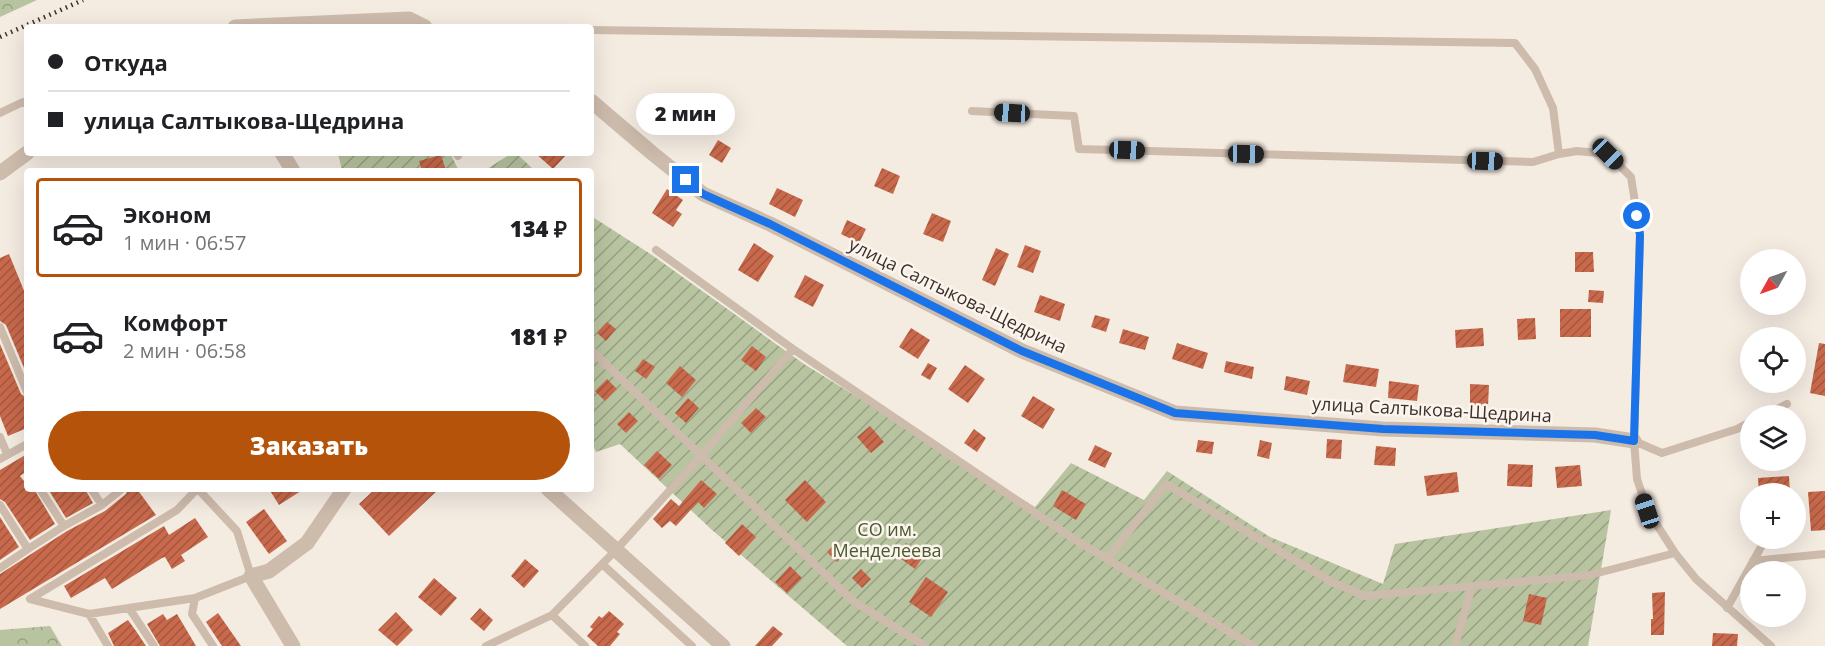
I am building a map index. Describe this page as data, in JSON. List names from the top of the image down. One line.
{"streets":{"street":["улица Салтыкова-Щедрина"]},"parks":["СО им. Менделеева"],"north":"bottom left","page":{"banner":["Откуда","улица Салтыкова-Щедрина"],"bubble":"2 мин","list":[{"name":"Эконом","note":"1 мин · 06:57","value":"134 ₽"},{"name":"Комфорт","note":"2 мин · 06:58","value":"181 ₽"}],"map_buttons":["+","−"],"buttons":"Заказать"}}
